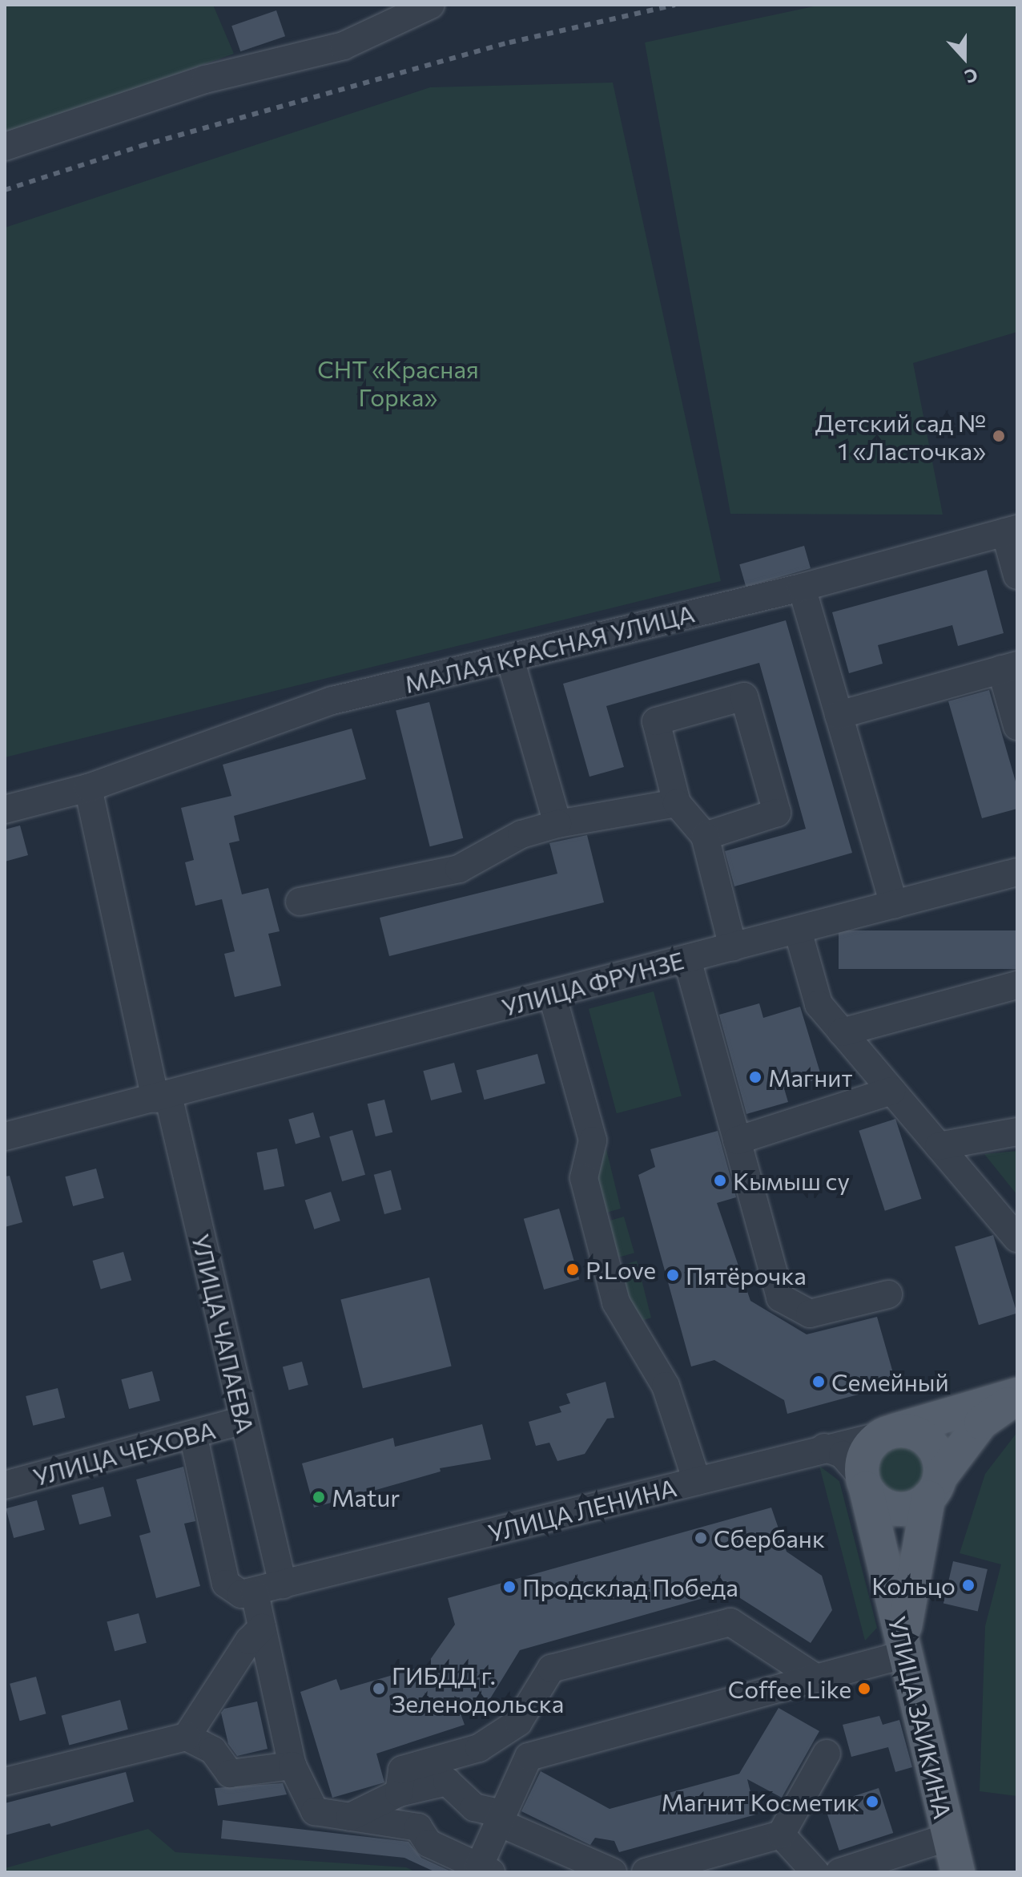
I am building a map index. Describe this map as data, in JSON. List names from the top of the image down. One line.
{"streets":{"main road":["УЛИЦА ЛЕНИНА","УЛИЦА ЗАИКИНА"],"street":["МАЛАЯ КРАСНАЯ УЛИЦА","УЛИЦА ФРУНЗЕ","УЛИЦА ЧАПАЕВА","УЛИЦА ЧЕХОВА"]},"crossings":[["МАЛАЯ КРАСНАЯ УЛИЦА","УЛИЦА ЧАПАЕВА"],["УЛИЦА ФРУНЗЕ","УЛИЦА ЧАПАЕВА"],["УЛИЦА ЧАПАЕВА","УЛИЦА ЧЕХОВА"],["УЛИЦА ЧАПАЕВА","УЛИЦА ЛЕНИНА"],["УЛИЦА ЛЕНИНА","УЛИЦА ЗАИКИНА"]],"parks":["СНТ «Красная Горка»"],"places":["Детский сад № 1 «Ласточка»","Магнит","Кымыш су","P.Love","Пятёрочка","Семейный","Matur","Сбербанк","Кольцо","Продсклад Победа","ГИБДД г. Зеленодольска","Coffee Like","Магнит Косметик"],"north":"bottom"}
